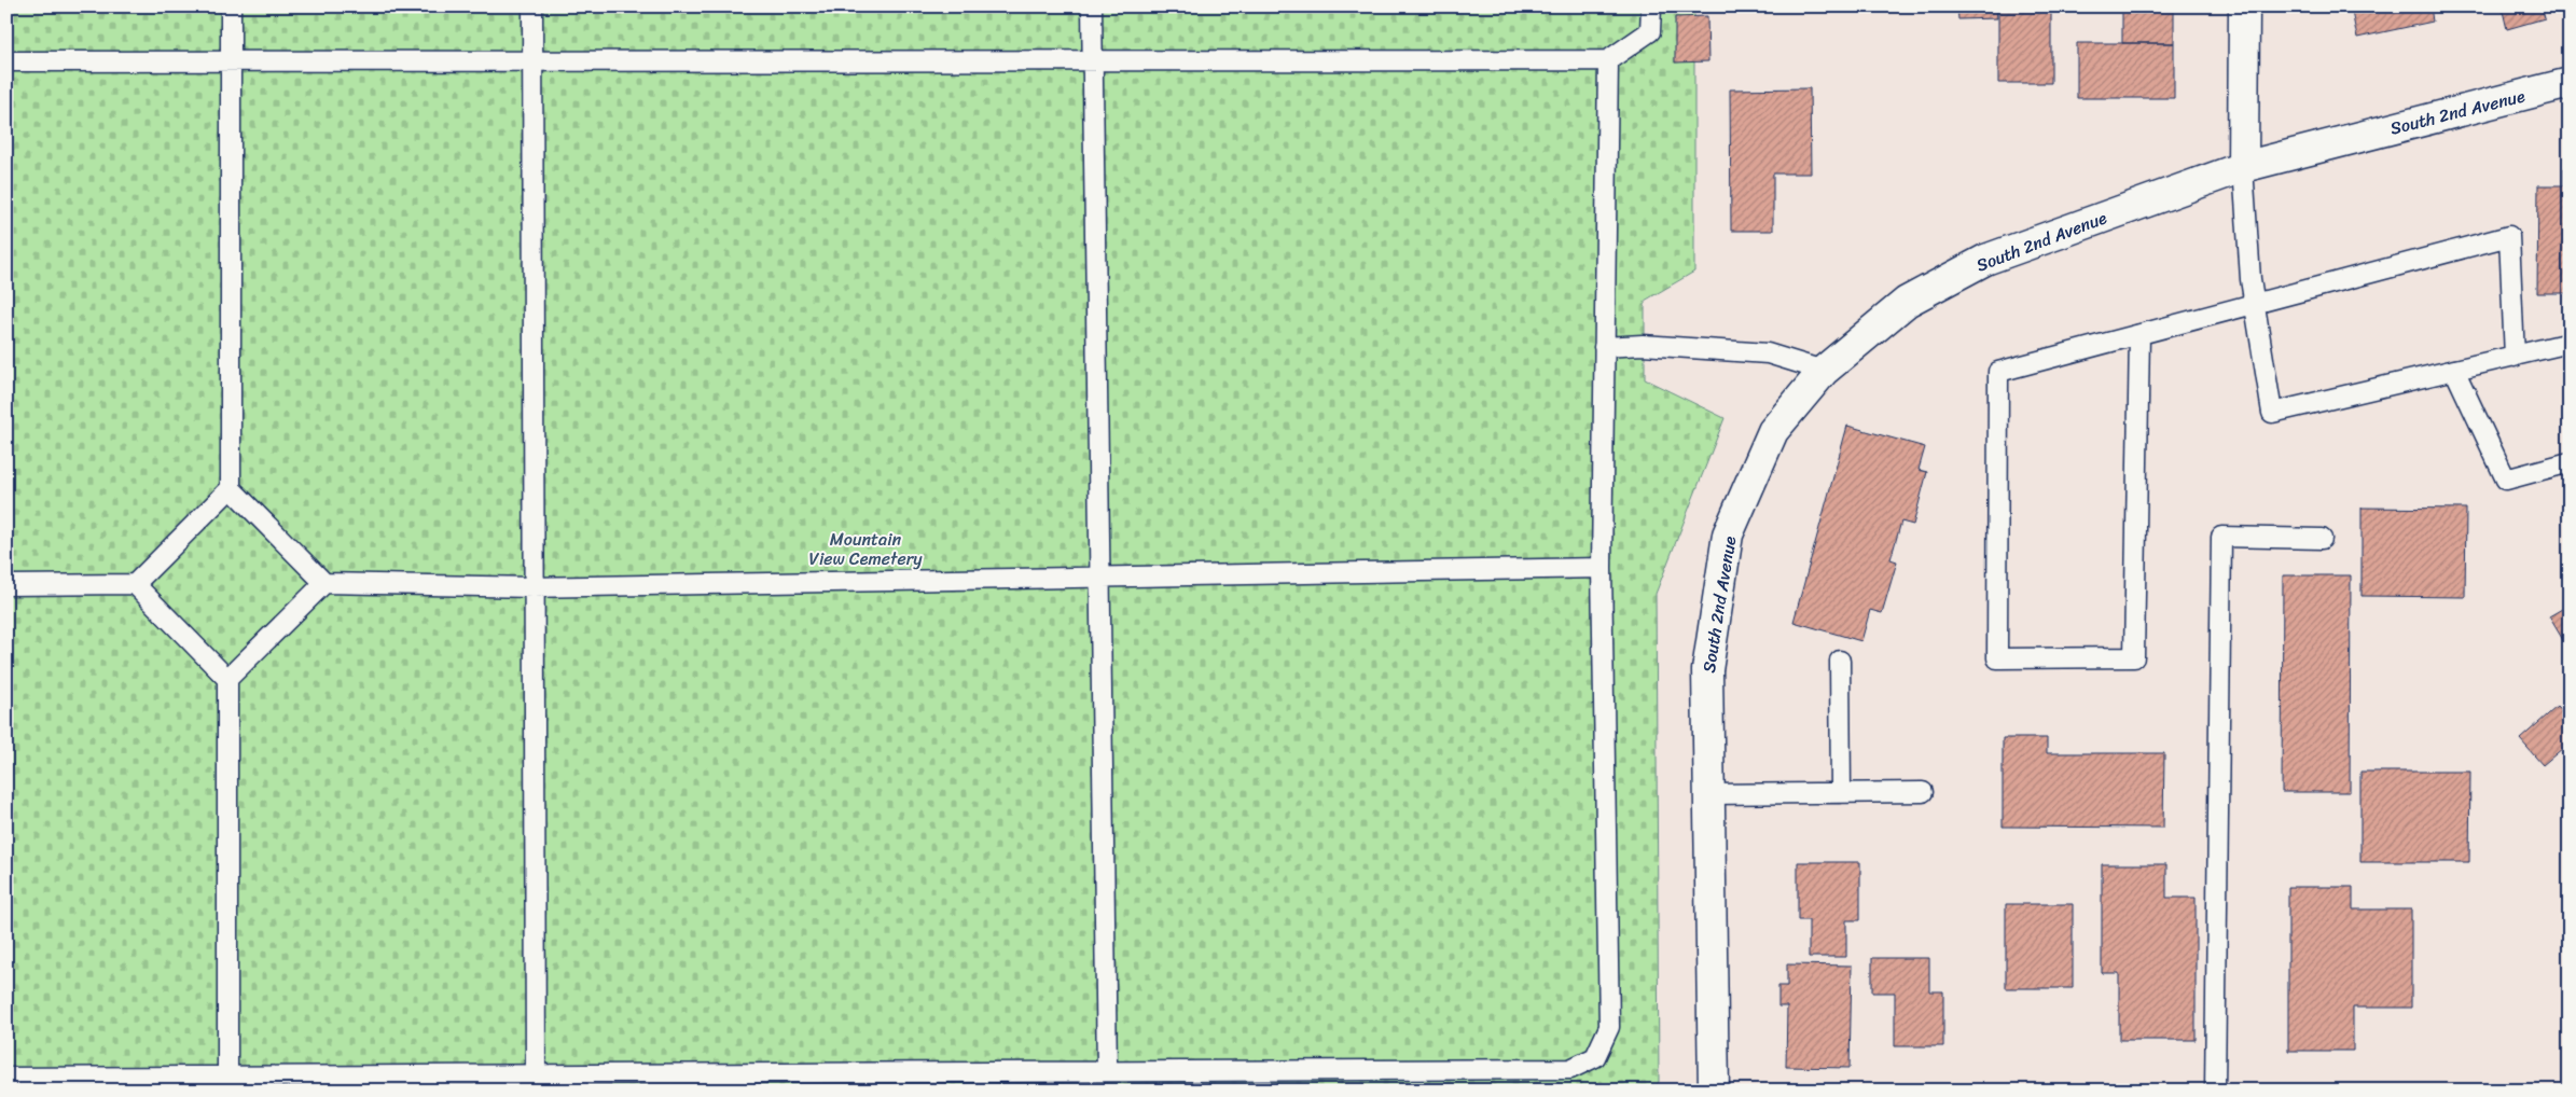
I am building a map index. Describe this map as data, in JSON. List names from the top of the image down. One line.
{"streets":{"main road":["South 2nd Avenue"]},"parks":["Mountain View Cemetery"]}
